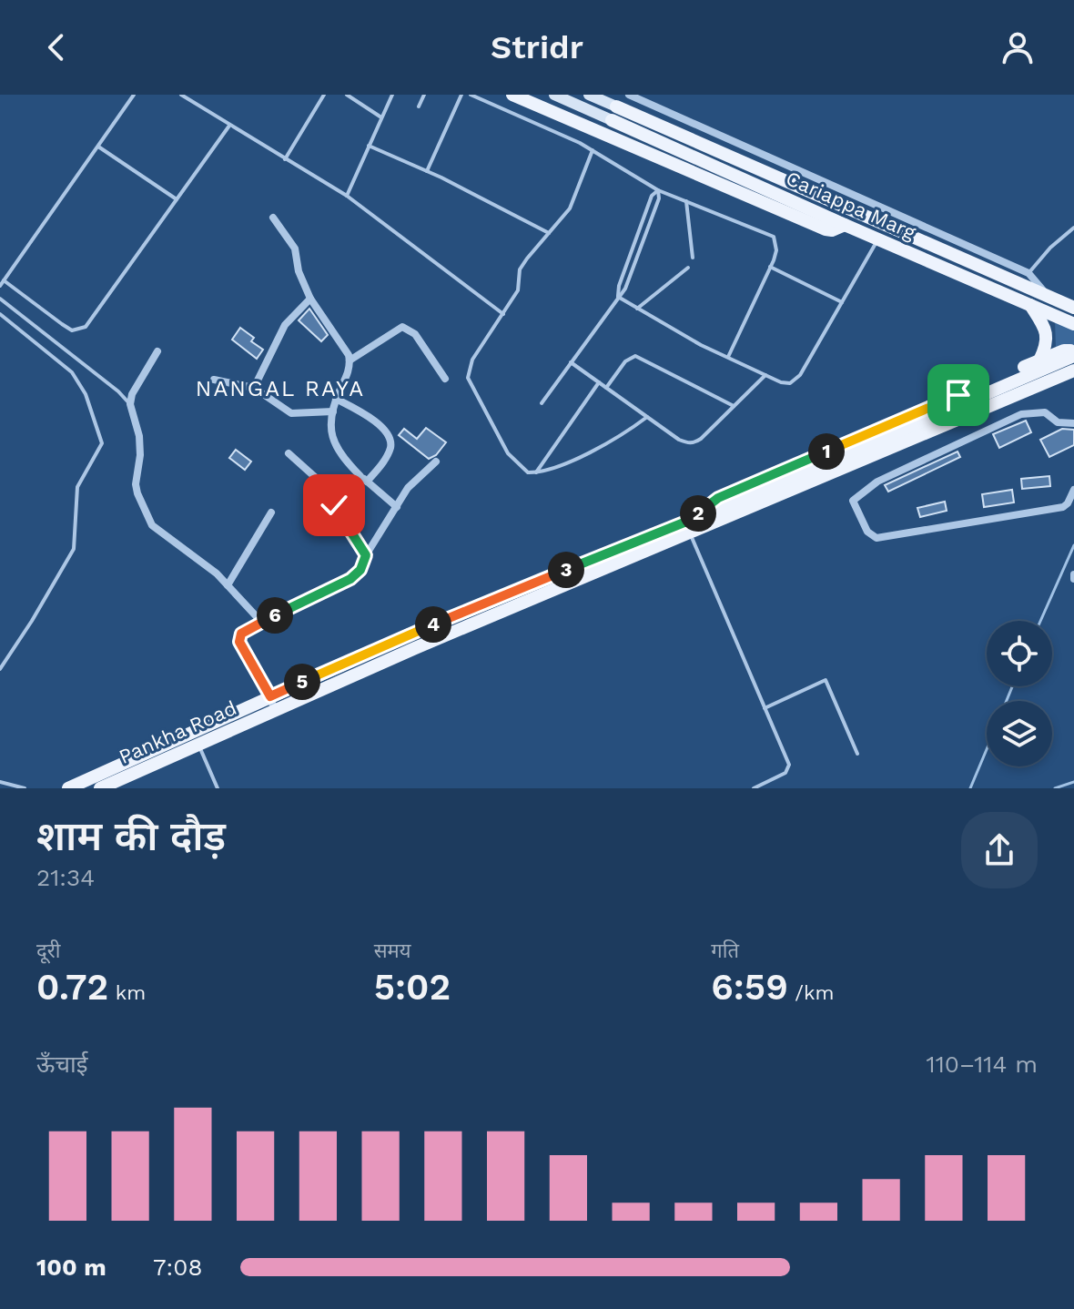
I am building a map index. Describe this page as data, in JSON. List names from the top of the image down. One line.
{"streets":{"main road":["Cariappa Marg","Pankha Road"]},"districts":["NANGAL RAYA"],"page":{"header":"Stridr","pins":["1","2","3","6","4","5"],"heading":["शाम की दौड़","21:34"],"stats":[["दूरी","0.72 km"],["समय","5:02"],["गति","6:59 /km"]],"chart":["ऊँचाई","110–114 m"],"list":[{"name":"100 m","note":"7:08"}]}}
